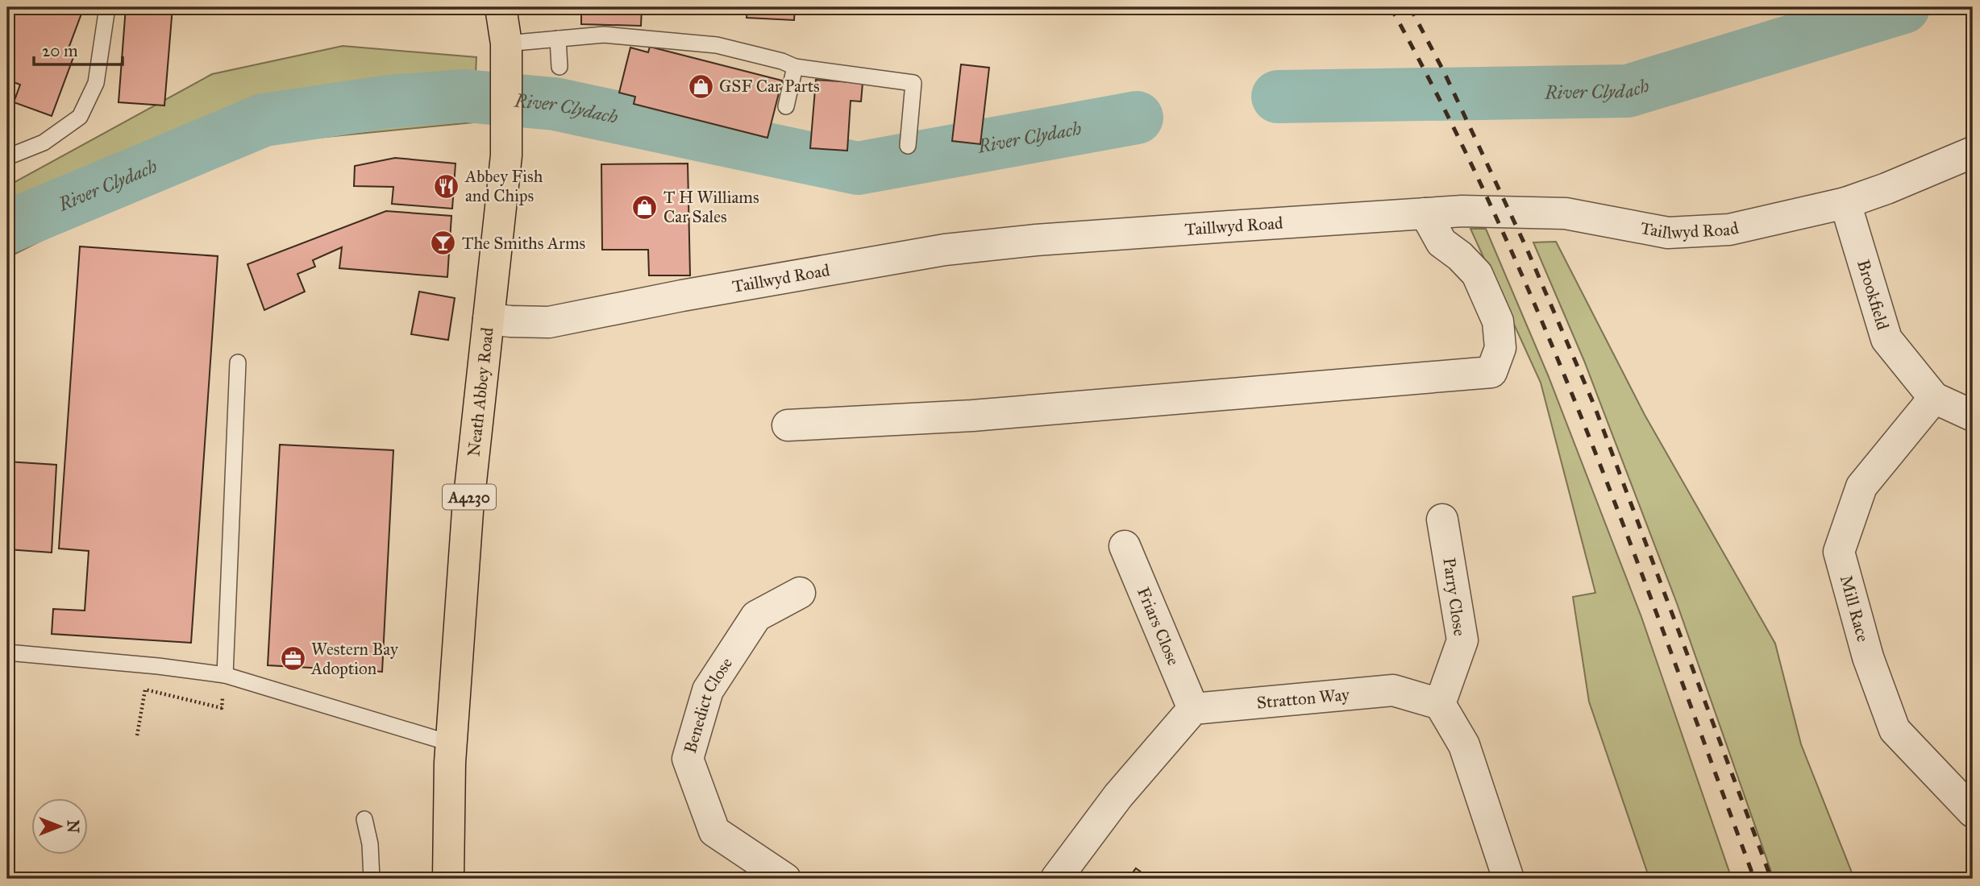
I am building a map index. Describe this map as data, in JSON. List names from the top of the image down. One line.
{"streets":{"main road":["Neath Abbey Road","A4230"],"street":["Taillwyd Road","Brookfield","Parry Close","Mill Race","Friars Close","Stratton Way","Benedict Close"]},"crossings":[["Taillwyd Road","Brookfield"],["Taillwyd Road","Neath Abbey Road"],["Brookfield","Mill Race"],["Neath Abbey Road","A4230"],["Parry Close","Stratton Way"],["Friars Close","Stratton Way"]],"water":["River Clydach"],"places":{"shop":["GSF Car Parts","T H Williams Car Sales"],"restaurant":["Abbey Fish and Chips"],"bar":["The Smiths Arms"],"office":["Western Bay Adoption"]},"scale_bar":"20 m","north":"right"}
